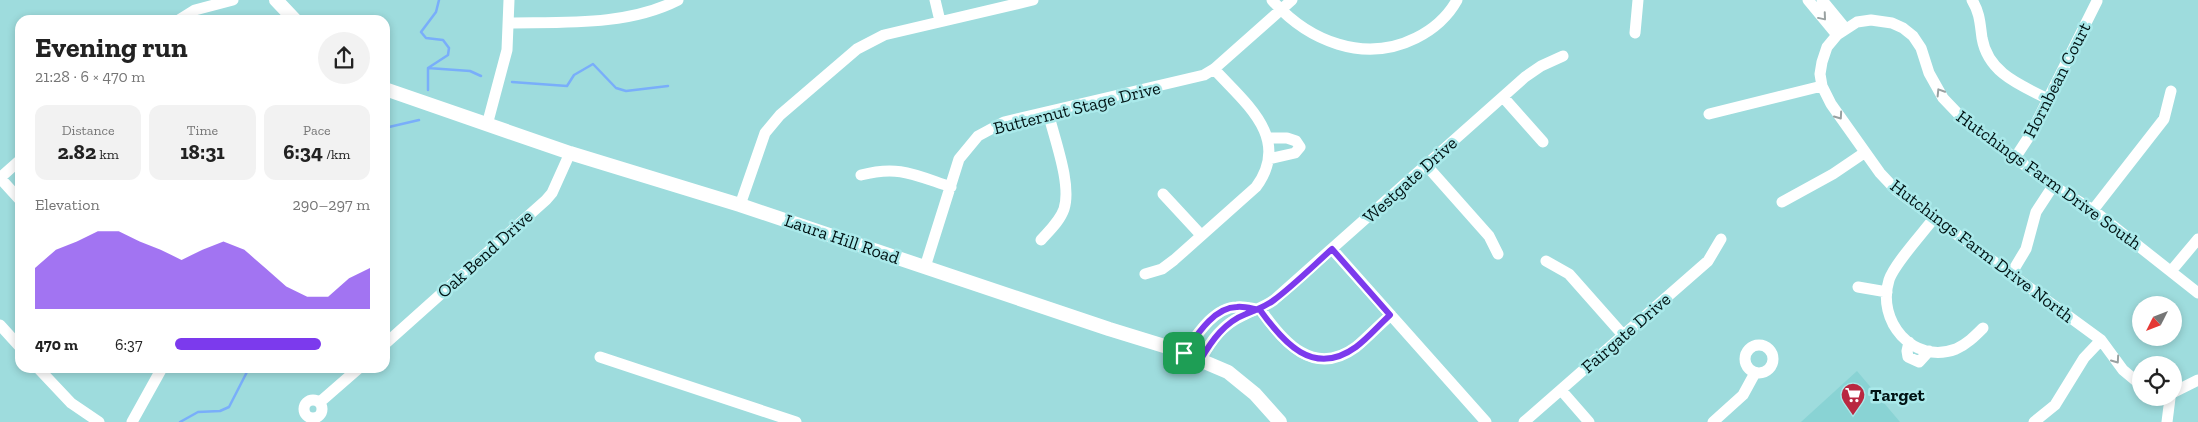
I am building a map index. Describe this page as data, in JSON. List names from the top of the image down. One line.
{"streets":{"main road":["Laura Hill Road"],"street":["Hornbean Court","Butternut Stage Drive","Westgate Drive","Hutchings Farm Drive South","Hutchings Farm Drive North","Oak Bend Drive","Fairgate Drive"]},"crossings":[["Hornbean Court","Hutchings Farm Drive South"],["Butternut Stage Drive","Laura Hill Road"],["Westgate Drive","Laura Hill Road"],["Hutchings Farm Drive South","Hutchings Farm Drive North"],["Laura Hill Road","Oak Bend Drive"]],"one_way":["Hutchings Farm Drive South"],"places":{"supermarket":["Target"]},"north":"bottom left","page":{"heading":["Evening run","21:28 · 6 × 470 m"],"stats":[["Distance","2.82 km"],["Time","18:31"],["Pace","6:34 /km"]],"chart":["Elevation","290–297 m"],"list":[{"name":"470 m","note":"6:37"}]}}
